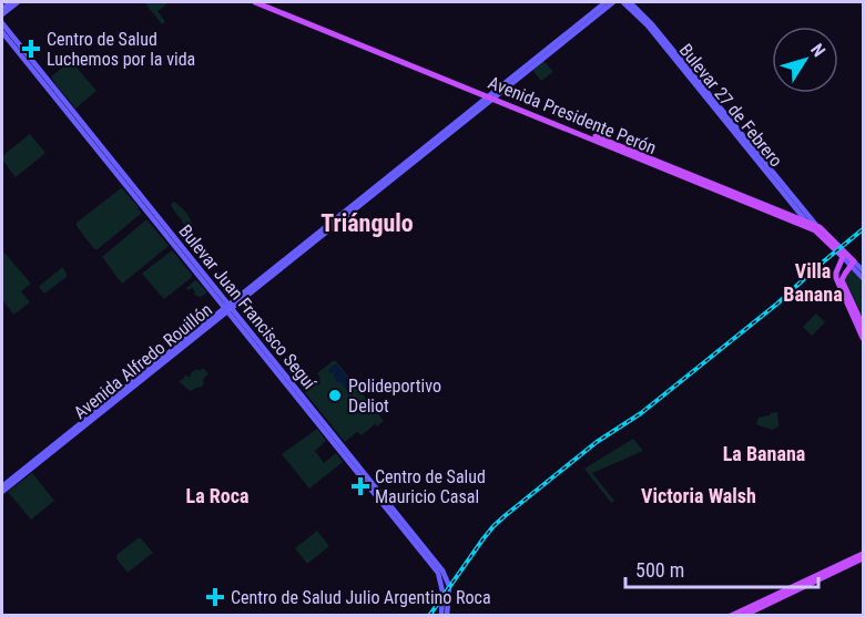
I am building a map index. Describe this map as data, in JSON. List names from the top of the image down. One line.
{"streets":{"main road":["Bulevar 27 de Febrero","Avenida Presidente Perón","Bulevar Juan Francisco Seguí","Avenida Alfredo Rouillón"]},"crossings":[["Bulevar 27 de Febrero","Avenida Presidente Perón"],["Avenida Presidente Perón","Avenida Alfredo Rouillón"],["Bulevar Juan Francisco Seguí","Avenida Alfredo Rouillón"]],"districts":["Triángulo","Villa Banana","La Banana","La Roca","Victoria Walsh"],"places":{"health":["Centro de Salud Luchemos por la vida","Centro de Salud Mauricio Casal","Centro de Salud Julio Argentino Roca"],"other":["Polideportivo Deliot"]},"scale_bar":"500 m","north":"top right"}
